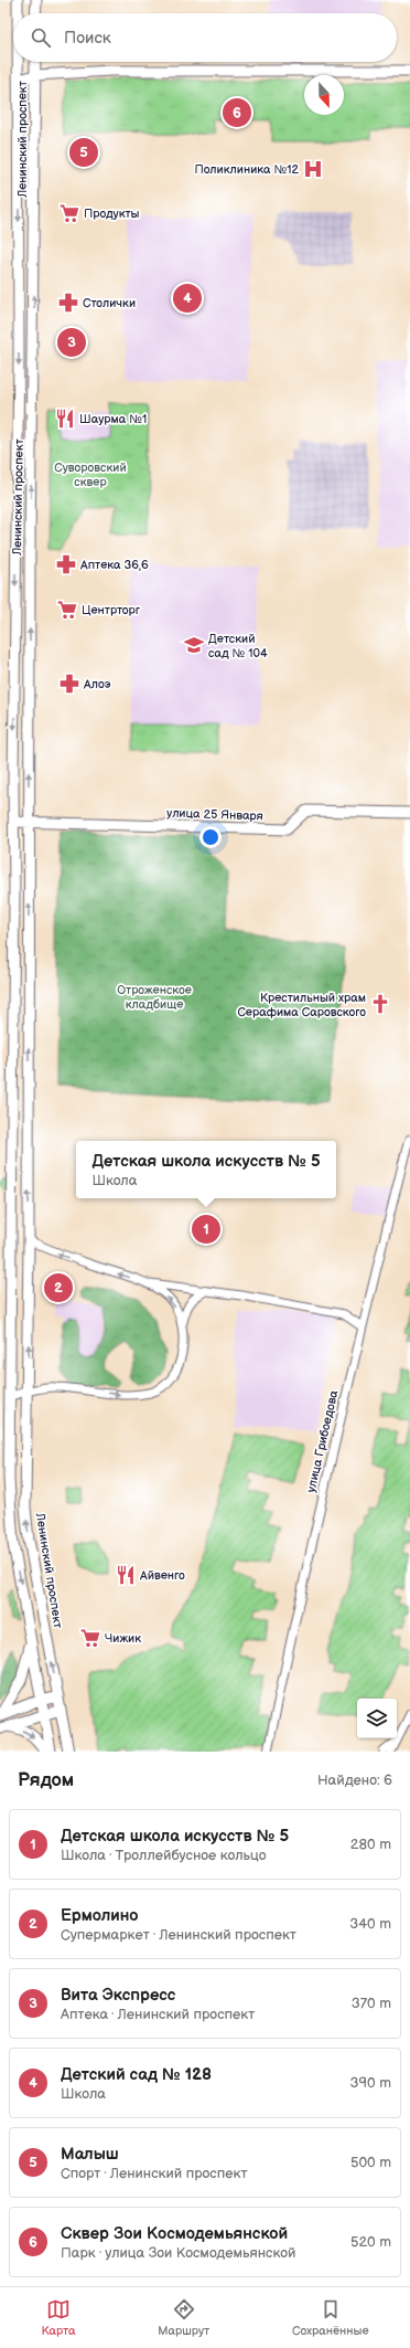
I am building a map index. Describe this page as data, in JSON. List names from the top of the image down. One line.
{"streets":{"main road":["Ленинский проспект","улица 25 Января"],"street":["улица Грибоедова"]},"crossings":[["Ленинский проспект","улица 25 Января"]],"parks":["Суворовский сквер","Отроженское кладбище"],"places":{"hospital":["Поликлиника №12"],"supermarket":["Продукты","Центрторг","Чижик"],"pharmacy":["Столички","Аптека 36,6","Алоэ"],"restaurant":["Шаурма №1","Айвенго"],"school or university":["Детский сад № 104"],"church":["Крестильный храм Серафима Саровского"]},"north":"bottom","page":{"search":"Поиск","pins":["6","5","4","3","1","2"],"popup":["Детская школа искусств № 5","Школа"],"heading":["Рядом","Найдено: 6"],"list":[{"mark":"1","name":"Детская школа искусств № 5","note":"Школа · Троллейбусное кольцо","value":"280 m"},{"mark":"2","name":"Ермолино","note":"Супермаркет · Ленинский проспект","value":"340 m"},{"mark":"3","name":"Вита Экспресс","note":"Аптека · Ленинский проспект","value":"370 m"},{"mark":"4","name":"Детский сад № 128","note":"Школа","value":"390 m"},{"mark":"5","name":"Малыш","note":"Спорт · Ленинский проспект","value":"500 m"},{"mark":"6","name":"Сквер Зои Космодемьянской","note":"Парк · улица Зои Космодемьянской","value":"520 m"}],"nav":["Карта","Маршрут","Сохранённые"]}}
